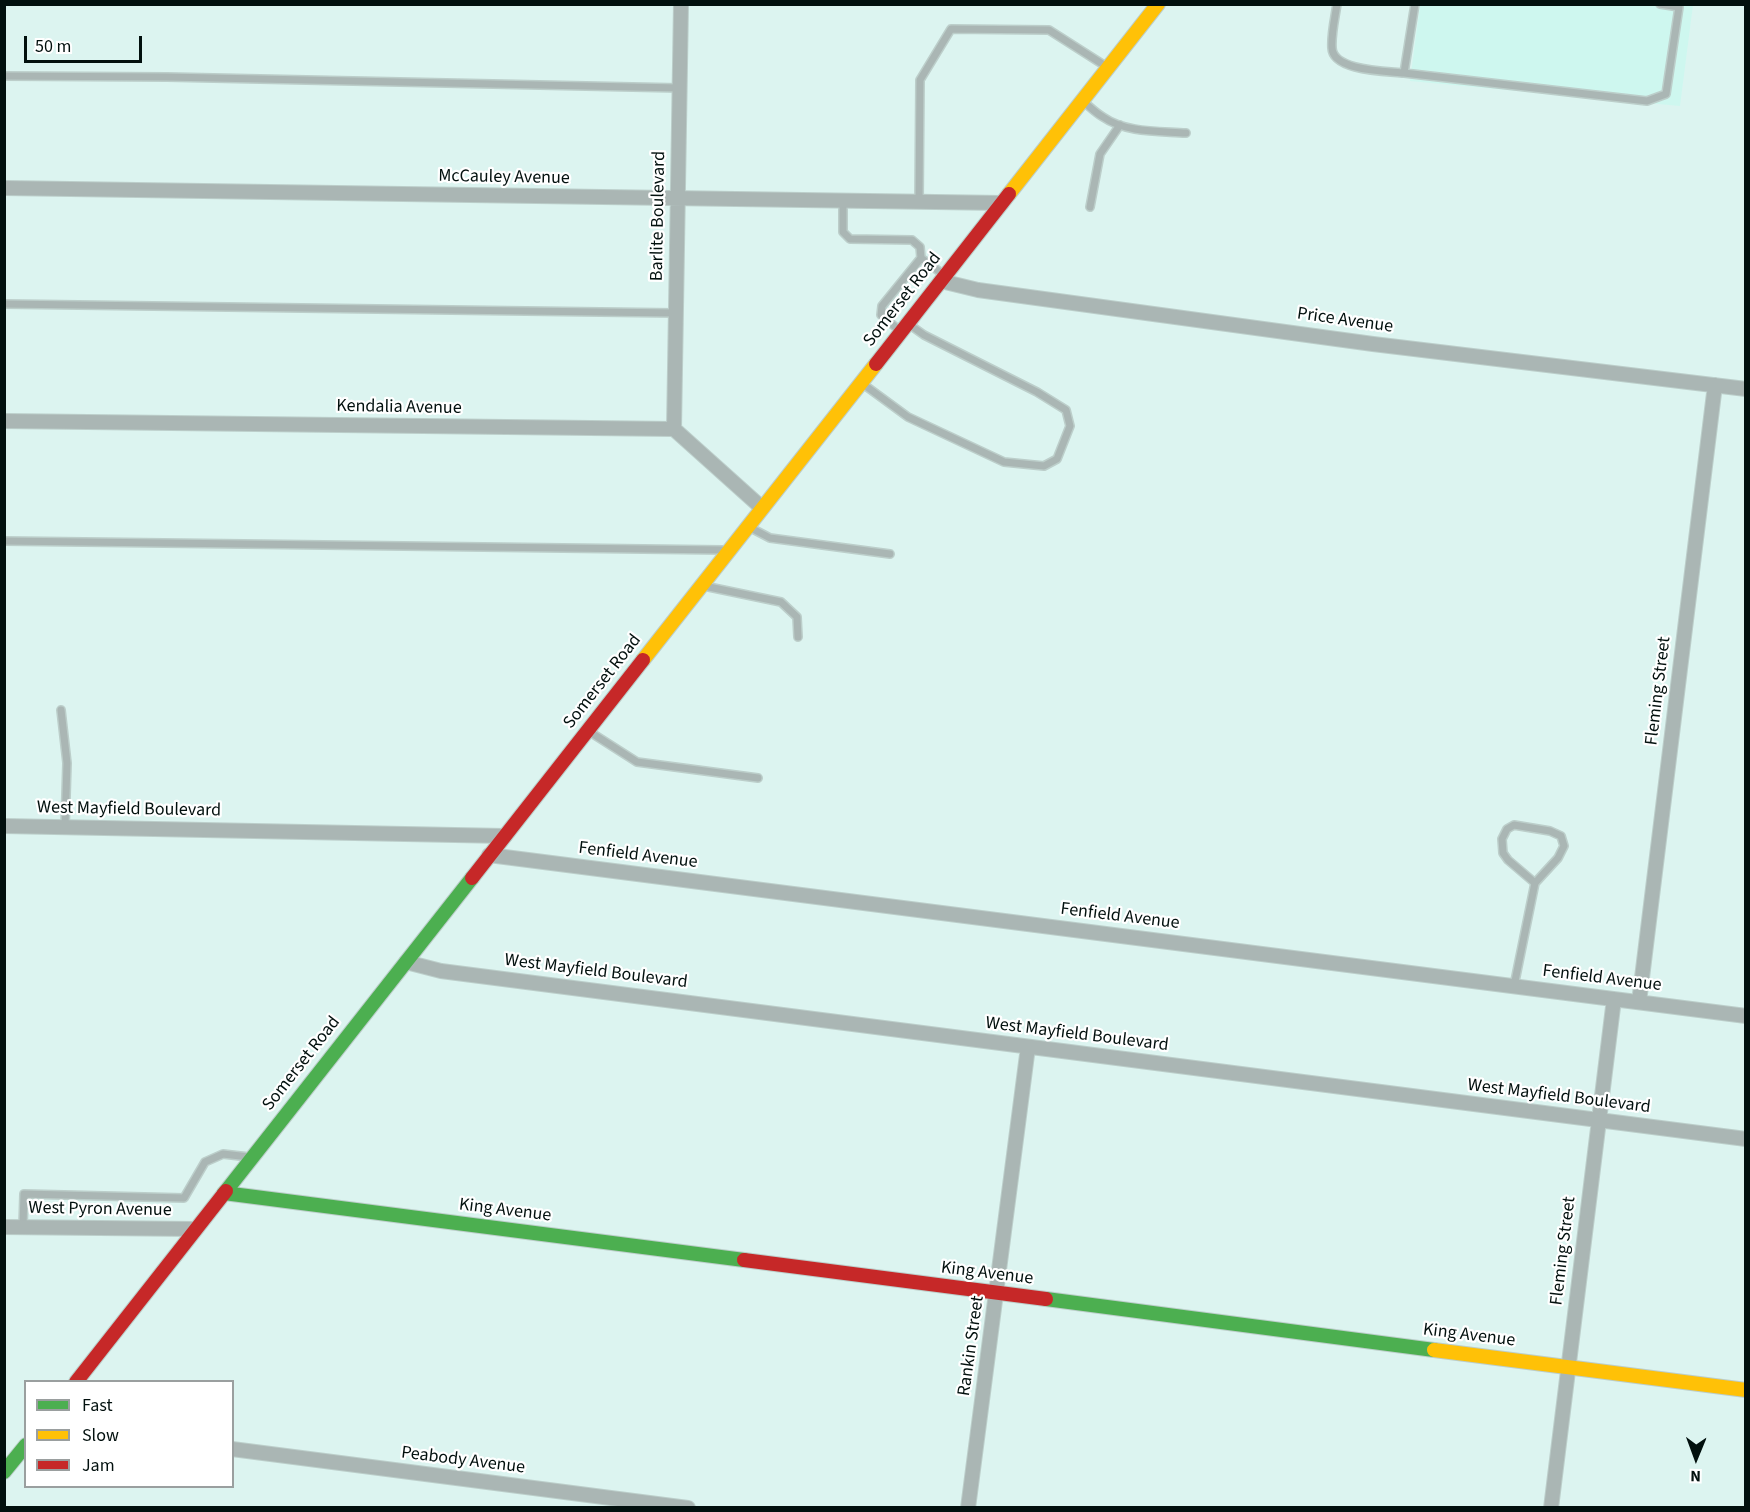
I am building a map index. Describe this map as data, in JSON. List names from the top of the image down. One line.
{"streets":{"main road":["Somerset Road","King Avenue"],"street":["McCauley Avenue","Barlite Boulevard","Price Avenue","Kendalia Avenue","Fleming Street","West Mayfield Boulevard","Fenfield Avenue","West Pyron Avenue","Rankin Street","Peabody Avenue"]},"crossings":[["McCauley Avenue","Barlite Boulevard"],["McCauley Avenue","Somerset Road"],["Barlite Boulevard","Kendalia Avenue"],["Somerset Road","Price Avenue"],["Somerset Road","West Mayfield Boulevard"],["Somerset Road","Fenfield Avenue"],["Somerset Road","West Pyron Avenue"],["Somerset Road","King Avenue"],["Price Avenue","Fleming Street"],["Fleming Street","West Mayfield Boulevard"],["Fleming Street","Fenfield Avenue"],["Fleming Street","King Avenue"],["West Mayfield Boulevard","Rankin Street"],["King Avenue","Rankin Street"]],"legend":["Fast","Slow","Jam"],"scale_bar":"50 m","north":"bottom"}
